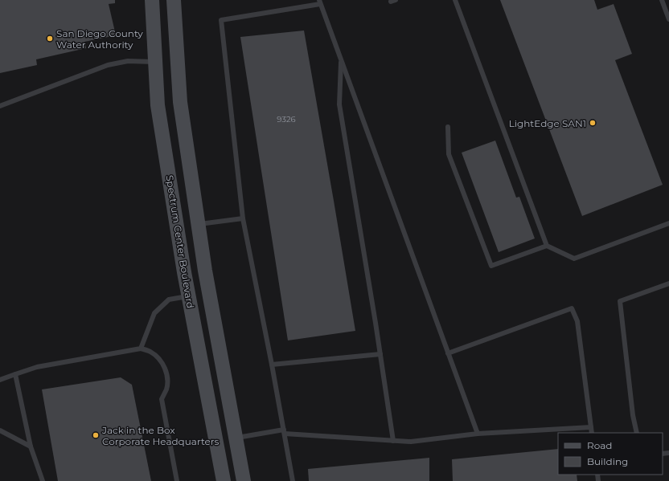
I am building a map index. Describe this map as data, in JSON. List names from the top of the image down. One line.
{"streets":{"street":["Spectrum Center Boulevard"]},"places":["San Diego County Water Authority","LightEdge SAN1","Jack in the Box Corporate Headquarters"],"house_numbers":["9326"],"legend":["Road","Building"]}
